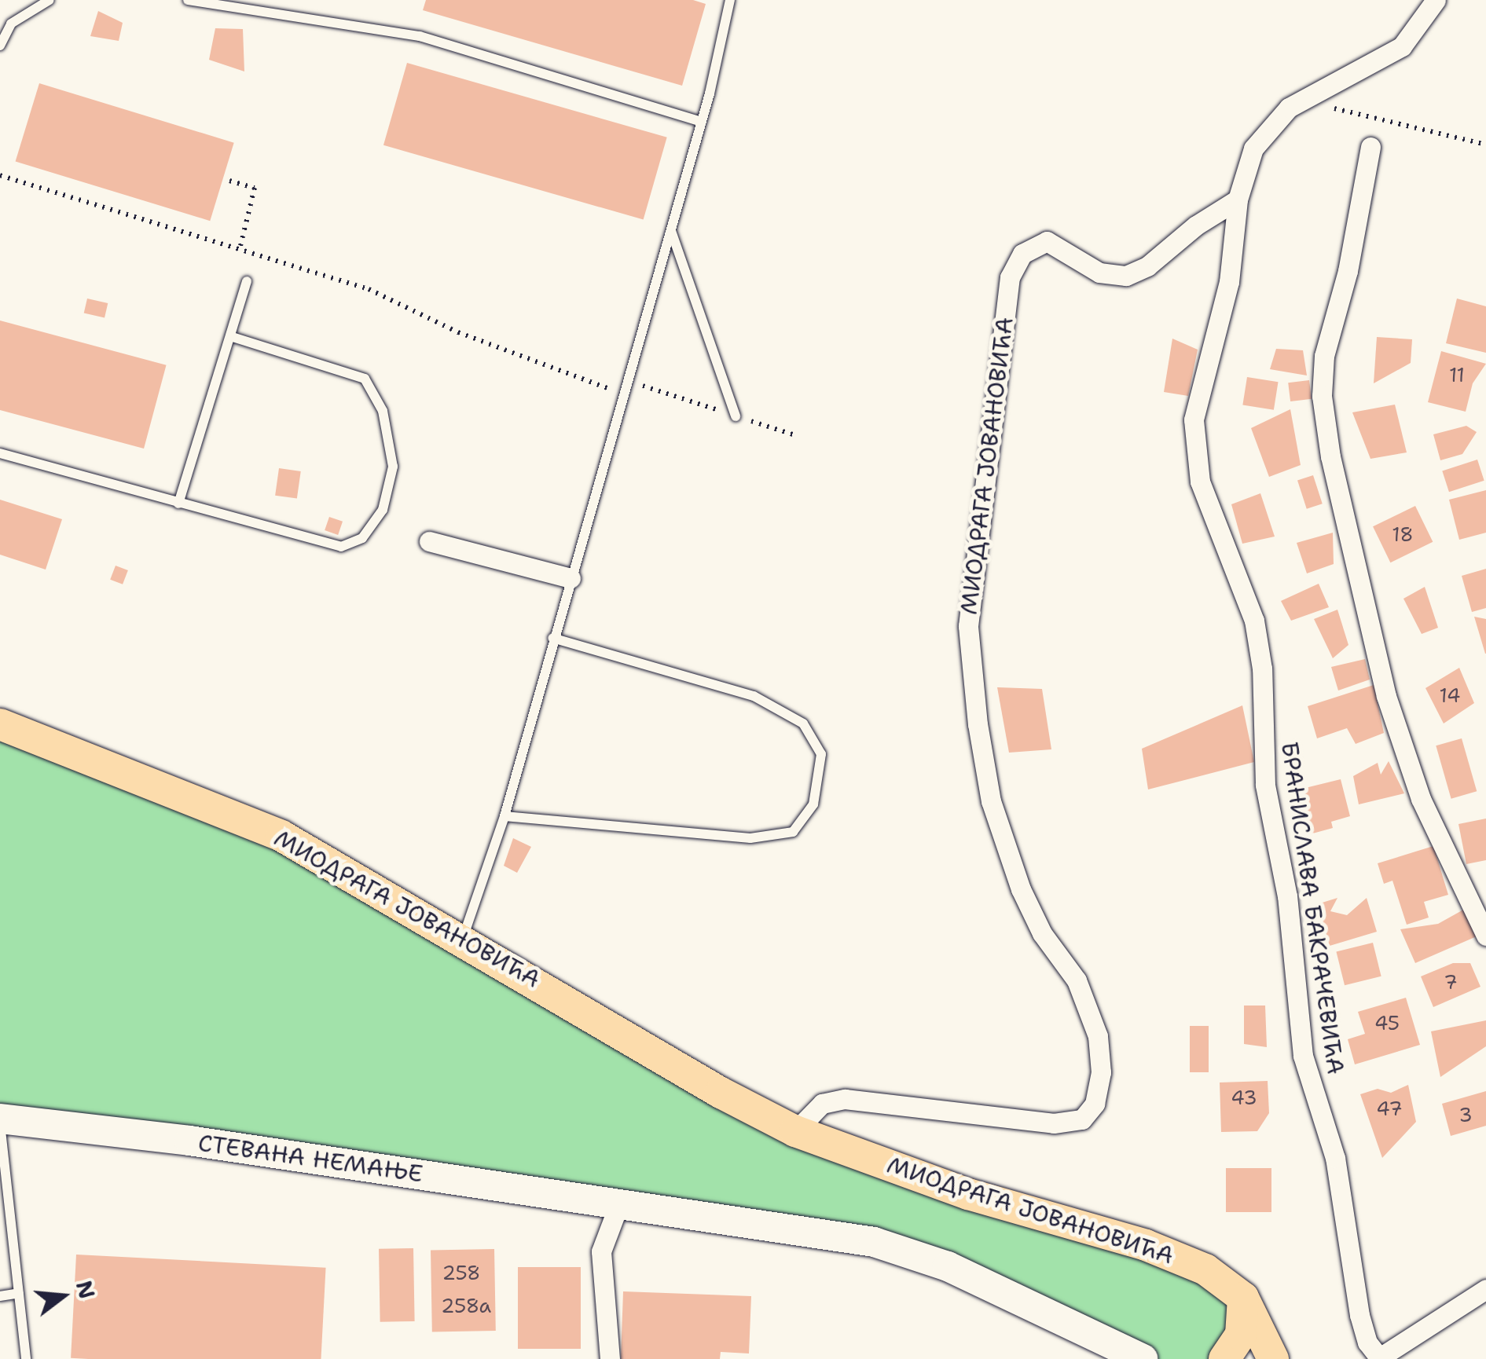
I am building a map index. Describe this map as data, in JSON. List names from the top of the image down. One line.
{"streets":{"main road":["МИОДРАГА ЈОВАНОВИЋА"],"street":["БРАНИСЛАВА БАКРАЧЕВИЋА","СТЕВАНА НЕМАЊЕ"]},"crossings":[["МИОДРАГА ЈОВАНОВИЋА","БРАНИСЛАВА БАКРАЧЕВИЋА"]],"house_numbers":["11","18","14","7","45","43","47","3","258","258a"],"north":"right"}
